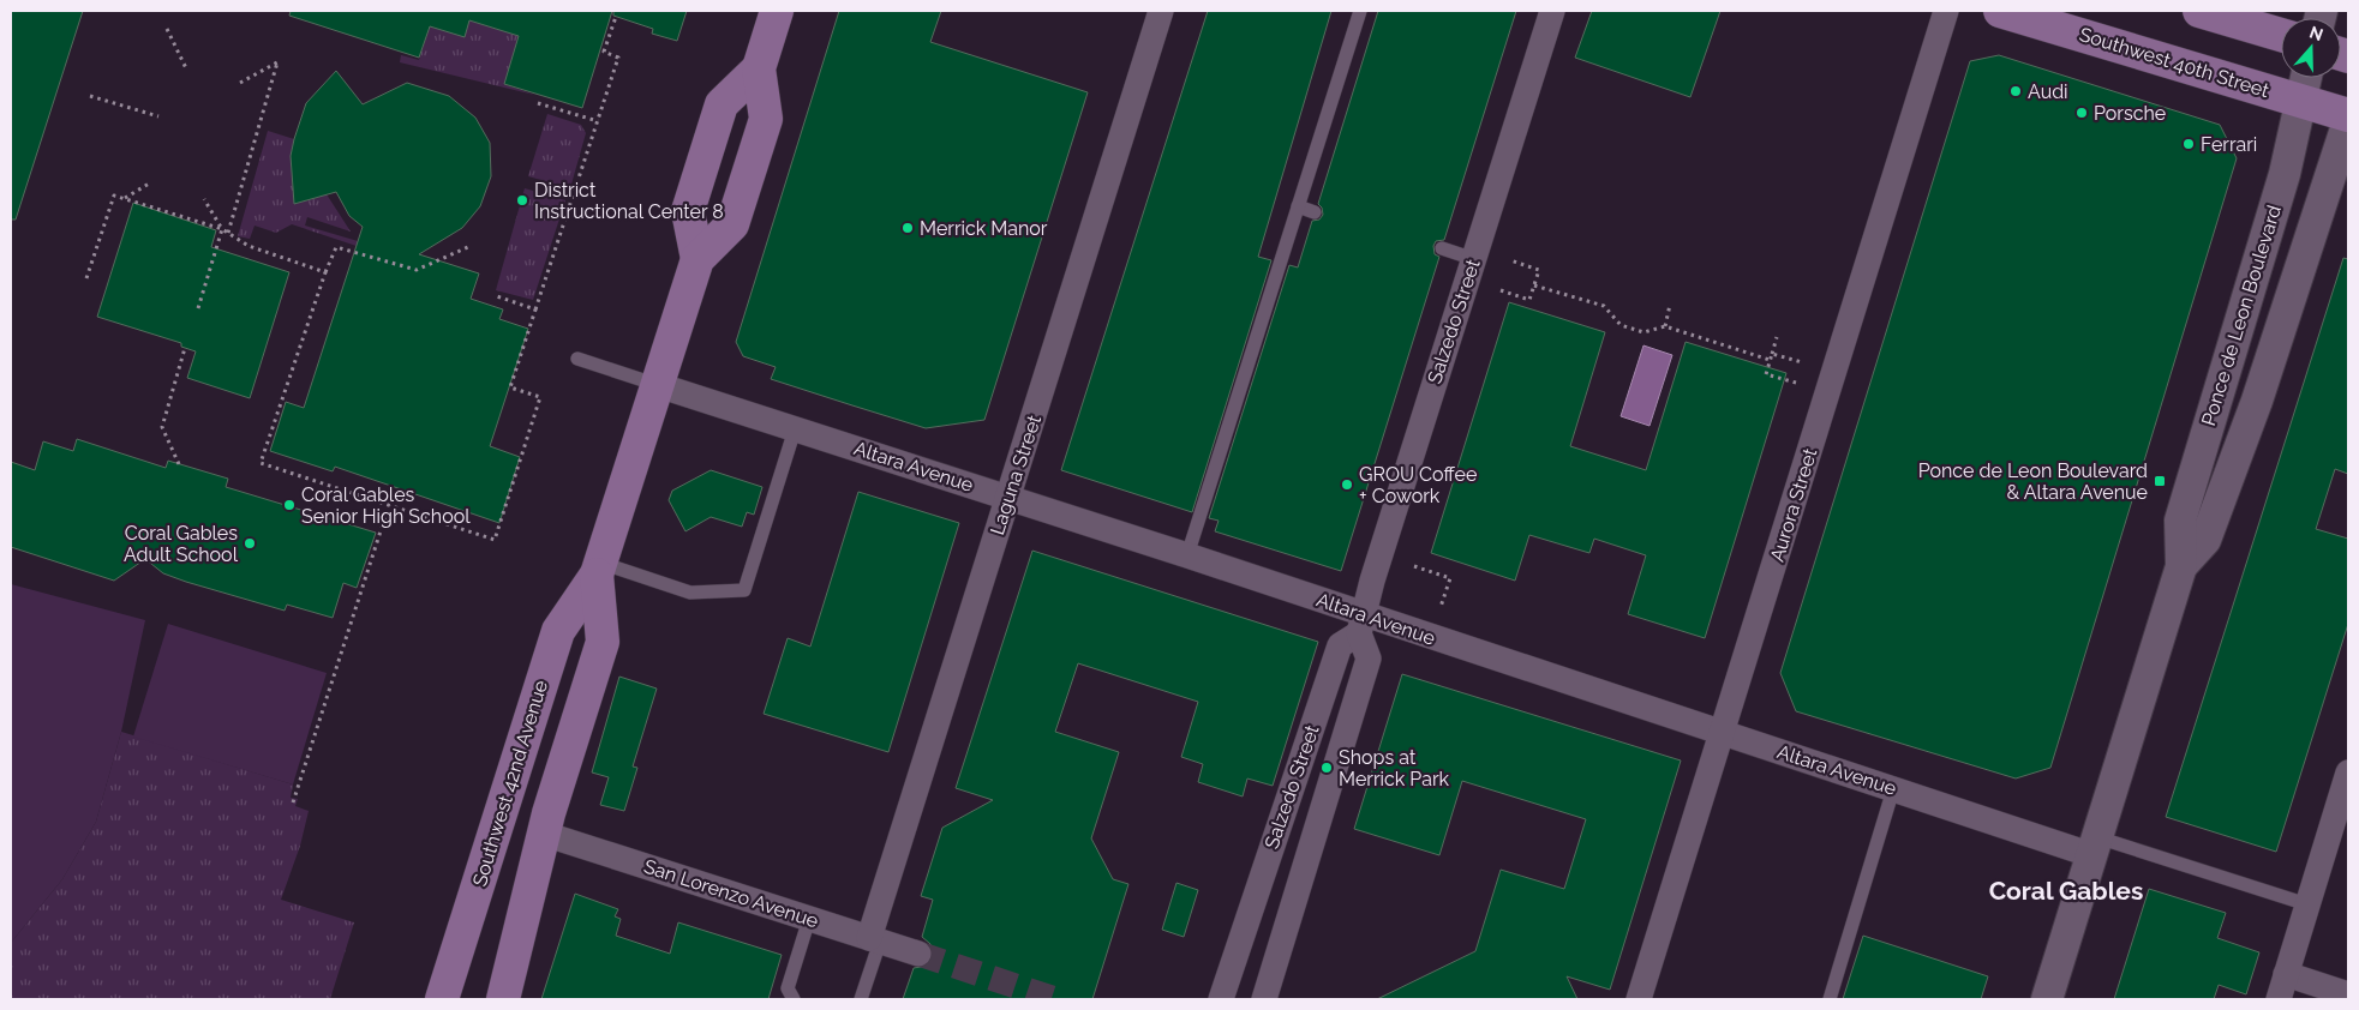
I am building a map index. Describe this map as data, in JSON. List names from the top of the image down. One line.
{"streets":{"main road":["Southwest 40th Street","Southwest 42nd Avenue"],"street":["Ponce de Leon Boulevard","Salzedo Street","Altara Avenue","Laguna Street","Aurora Street","San Lorenzo Avenue"]},"crossings":[["Southwest 40th Street","Ponce de Leon Boulevard"],["Ponce de Leon Boulevard","Altara Avenue"],["Salzedo Street","Altara Avenue"],["Altara Avenue","Laguna Street"],["Altara Avenue","Aurora Street"],["Altara Avenue","Southwest 42nd Avenue"],["Laguna Street","San Lorenzo Avenue"],["Southwest 42nd Avenue","San Lorenzo Avenue"]],"districts":["Coral Gables"],"places":{"other":["Audi","Porsche","Ferrari","District Instructional Center 8","Merrick Manor","GROU Coffee + Cowork","Coral Gables Senior High School","Coral Gables Adult School","Shops at Merrick Park"],"transit":["Ponce de Leon Boulevard & Altara Avenue"]},"north":"top"}
